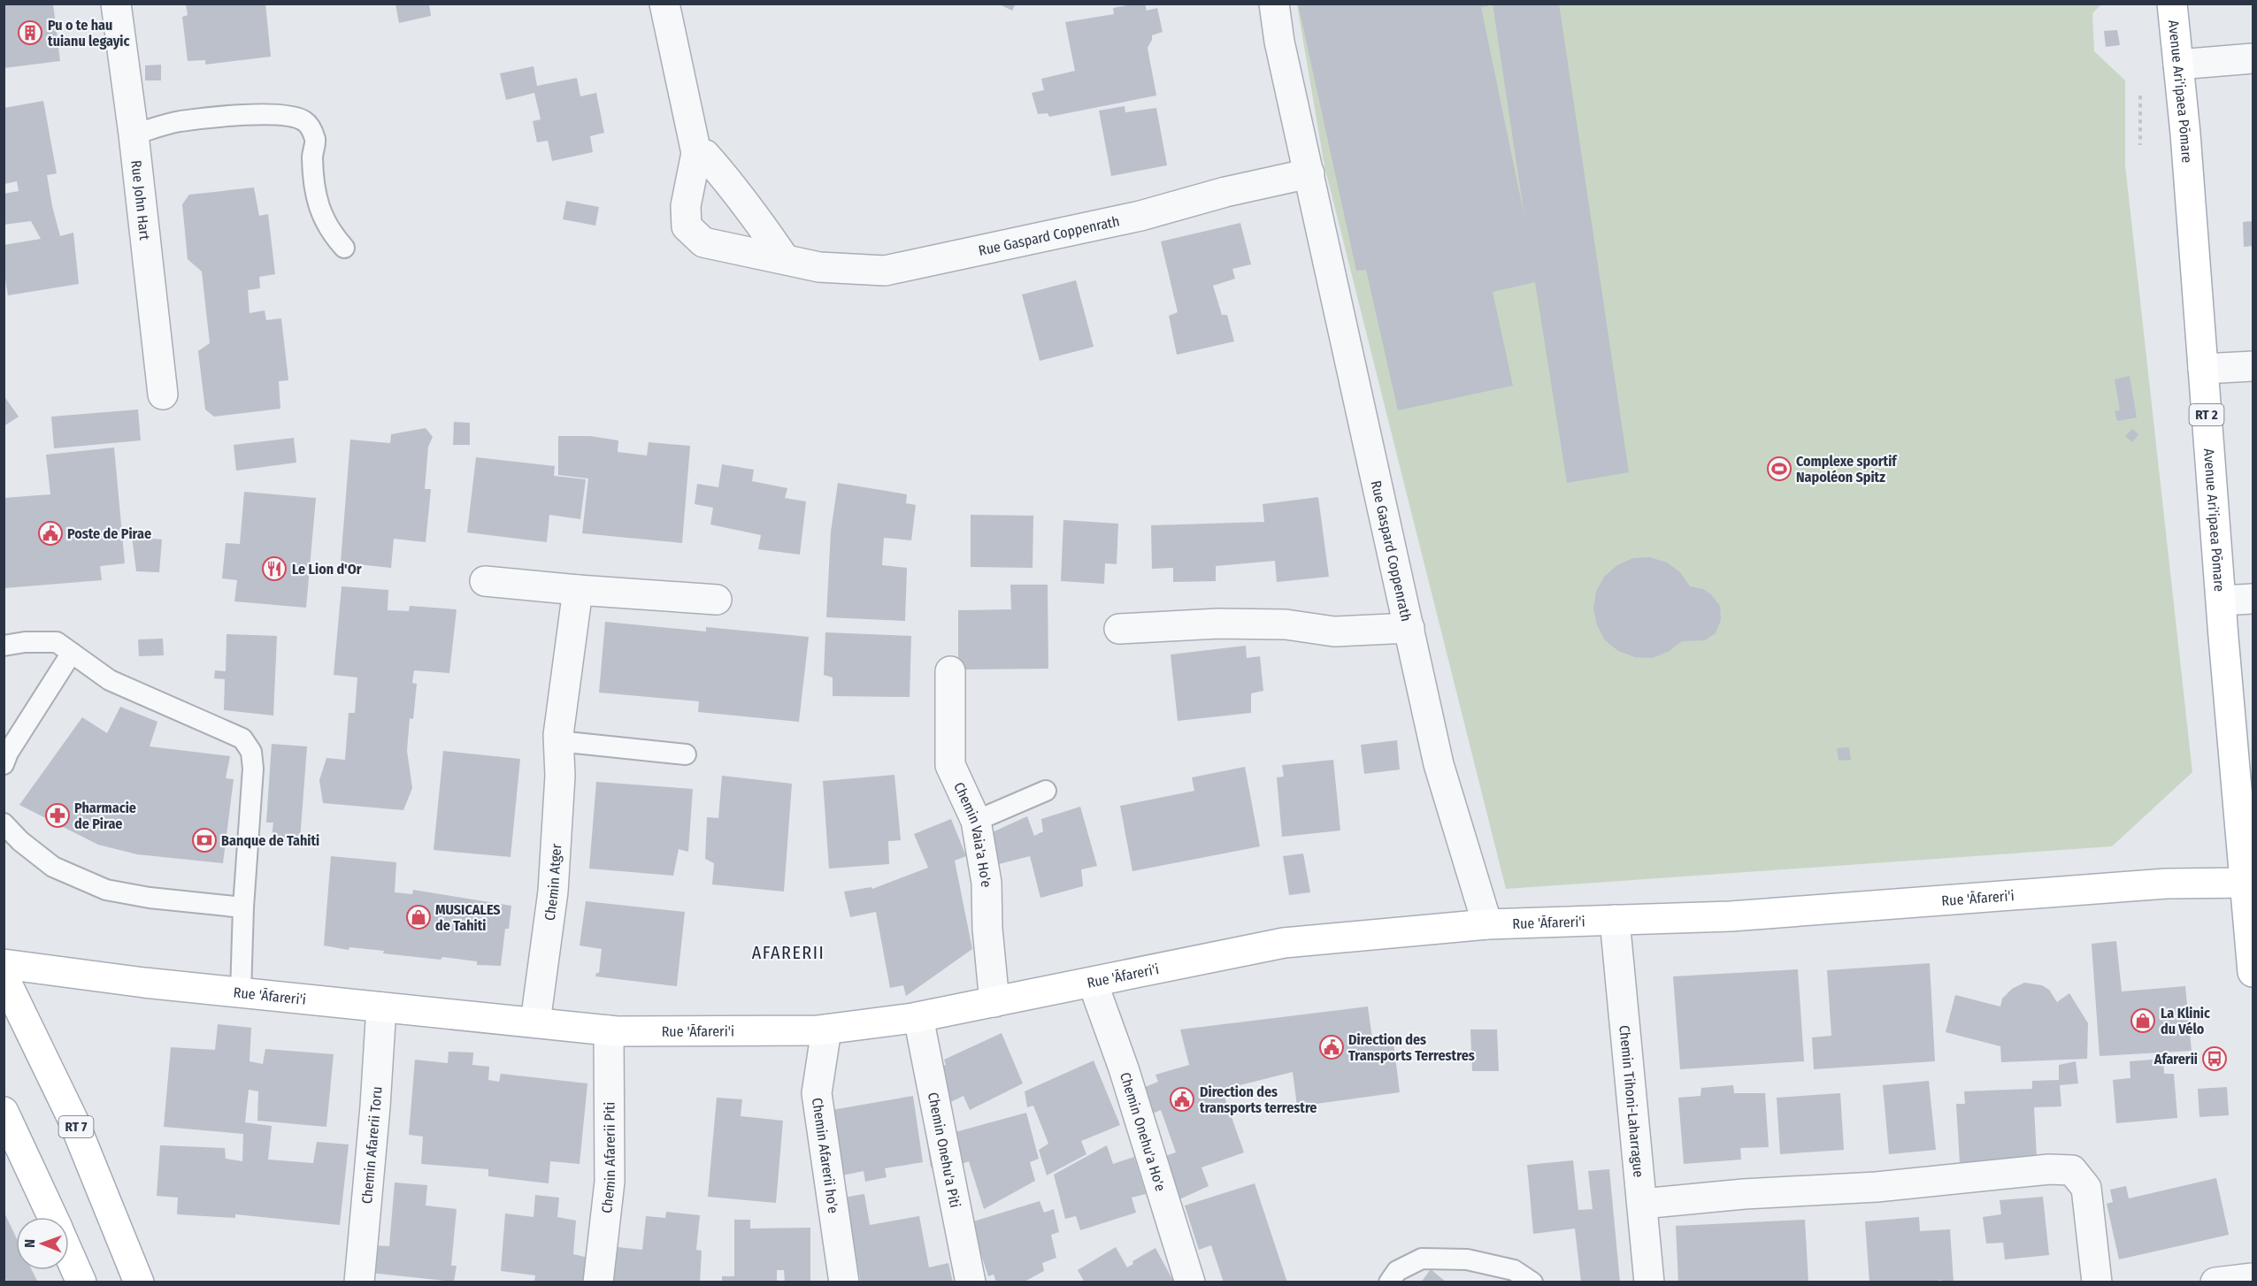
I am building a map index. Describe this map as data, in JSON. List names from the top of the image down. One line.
{"streets":{"main road":["Avenue Ari'ipaea Pōmare","RT 2","Rue 'Āfareri'i","RT 7"],"street":["Rue John Hart","Rue Gaspard Coppenrath","Chemin Vaia'a Ho'e","Chemin Atger","Chemin Tihoni-Laharrague","Chemin Onehu'a Ho'e","Chemin Afarerii Toru","Chemin Onehu'a Piti","Chemin Afarerii ho'e","Chemin Afarerii Piti"]},"crossings":[["Avenue Ari'ipaea Pōmare","Rue 'Āfareri'i"],["Rue Gaspard Coppenrath","Rue 'Āfareri'i"],["Chemin Vaia'a Ho'e","Rue 'Āfareri'i"],["Chemin Atger","Rue 'Āfareri'i"],["Rue 'Āfareri'i","Chemin Tihoni-Laharrague"],["Rue 'Āfareri'i","Chemin Onehu'a Ho'e"],["Rue 'Āfareri'i","Chemin Afarerii Toru"],["Rue 'Āfareri'i","Chemin Onehu'a Piti"],["Rue 'Āfareri'i","Chemin Afarerii ho'e"],["Rue 'Āfareri'i","Chemin Afarerii Piti"]],"districts":["AFARERII"],"places":{"building":["Pu o te hau tuianu legayic"],"sports":["Complexe sportif Napoléon Spitz"],"public building":["Poste de Pirae","Direction des Transports Terrestres","Direction des transports terrestre"],"restaurant":["Le Lion d'Or"],"pharmacy":["Pharmacie de Pirae"],"bank":["Banque de Tahiti"],"shop":["MUSICALES de Tahiti","La Klinic du Vélo"],"bus stop":["Afarerii"]},"north":"left"}
